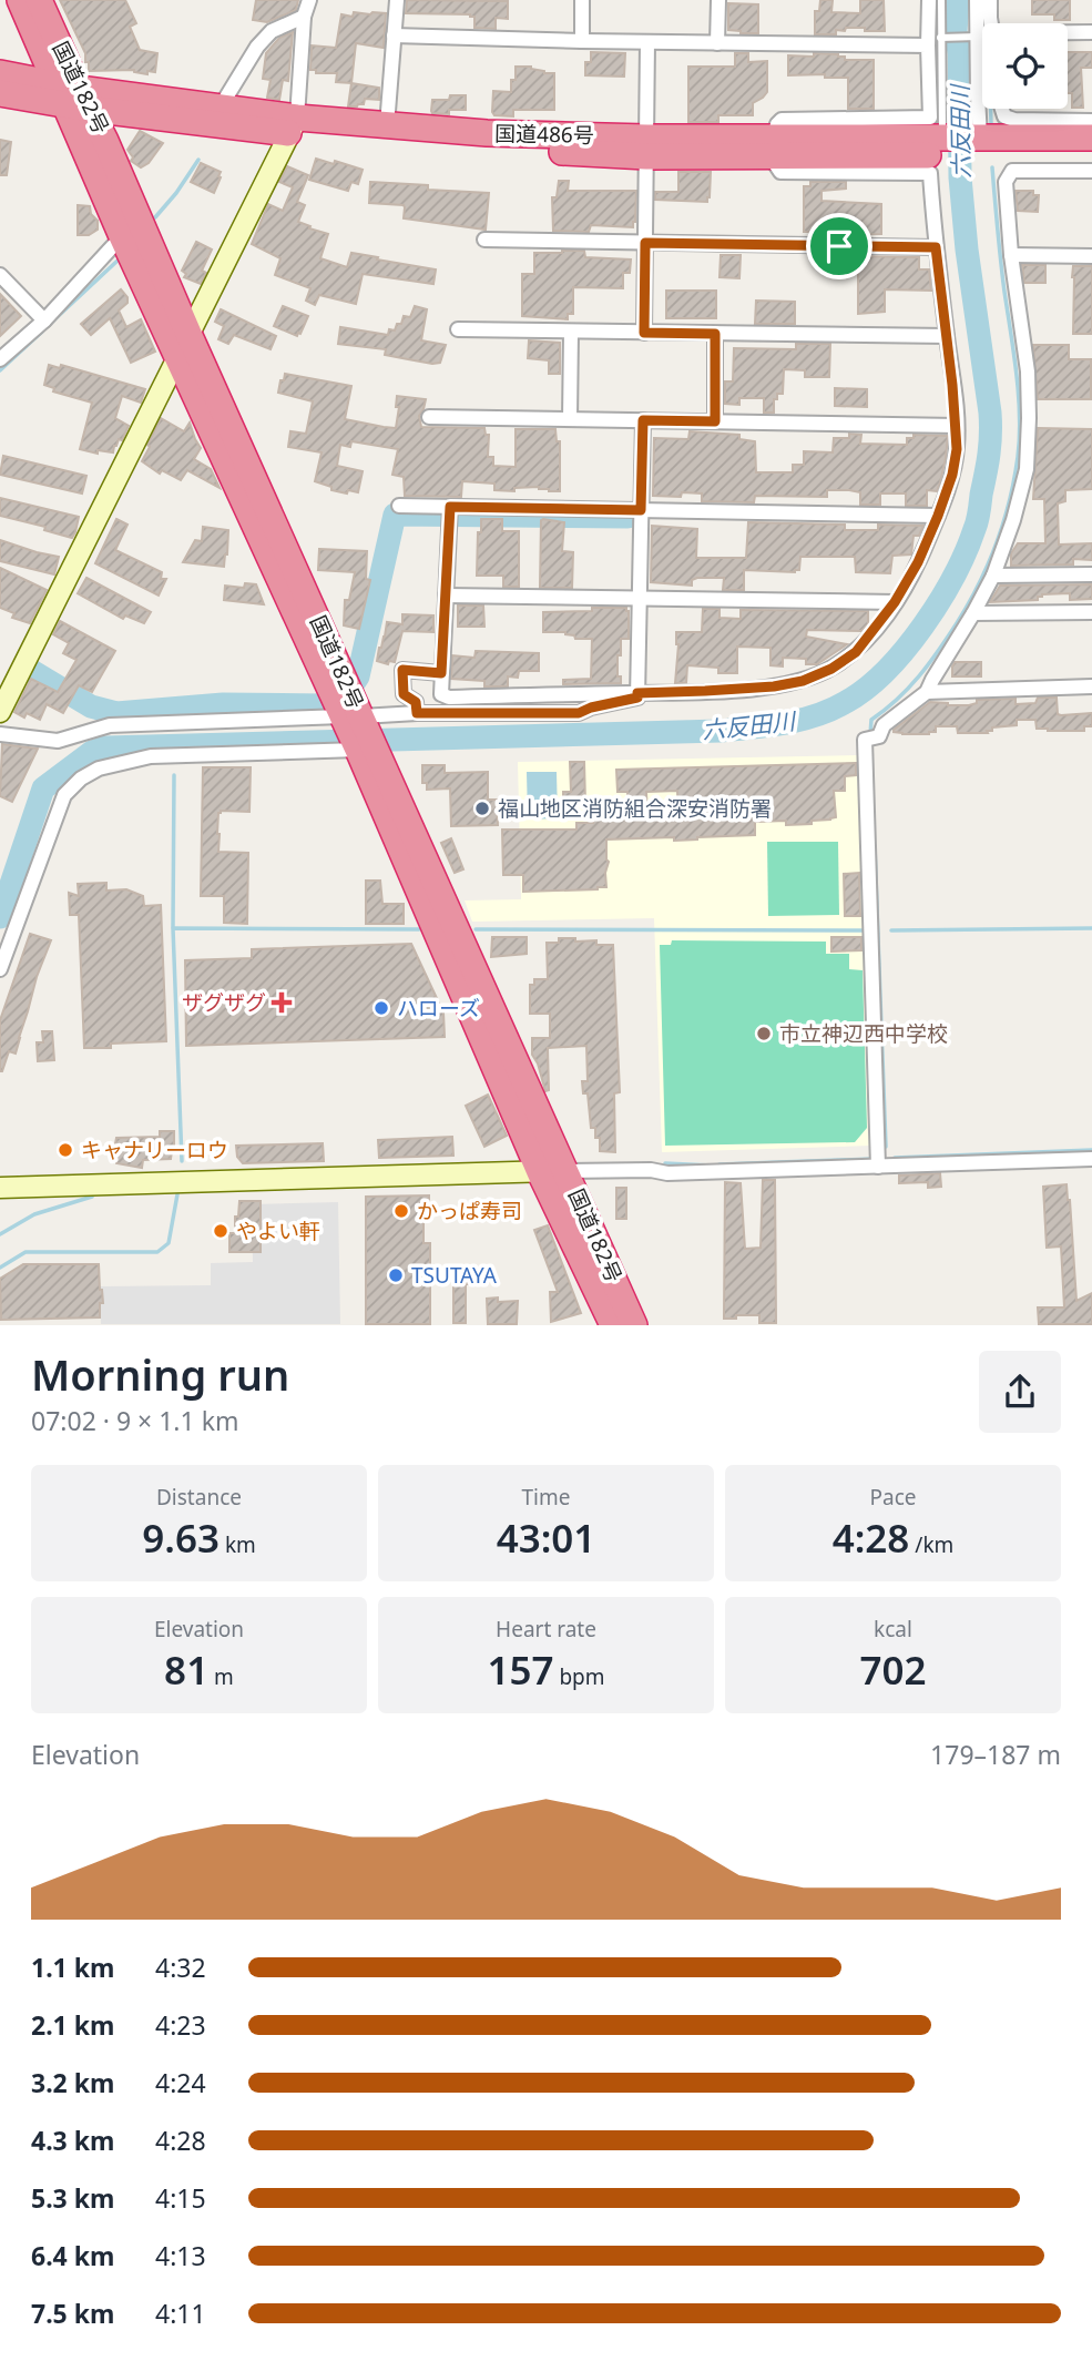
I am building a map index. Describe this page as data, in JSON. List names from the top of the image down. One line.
{"streets":{"highway":["国道182号","国道486号"]},"crossings":[["国道182号","国道486号"]],"water":["六反田川"],"places":{"other":["福山地区消防組合深安消防署","ハローズ","市立神辺西中学校","キャナリーロウ","かっぱ寿司","やよい軒","TSUTAYA"],"health":["ザグザグ"]},"page":{"heading":["Morning run","07:02 · 9 × 1.1 km"],"stats":[["Distance","9.63 km"],["Time","43:01"],["Pace","4:28 /km"],["Elevation","81 m"],["Heart rate","157 bpm"],["kcal","702"]],"chart":["Elevation","179–187 m"],"list":[{"name":"1.1 km","note":"4:32"},{"name":"2.1 km","note":"4:23"},{"name":"3.2 km","note":"4:24"},{"name":"4.3 km","note":"4:28"},{"name":"5.3 km","note":"4:15"},{"name":"6.4 km","note":"4:13"},{"name":"7.5 km","note":"4:11"}]}}
